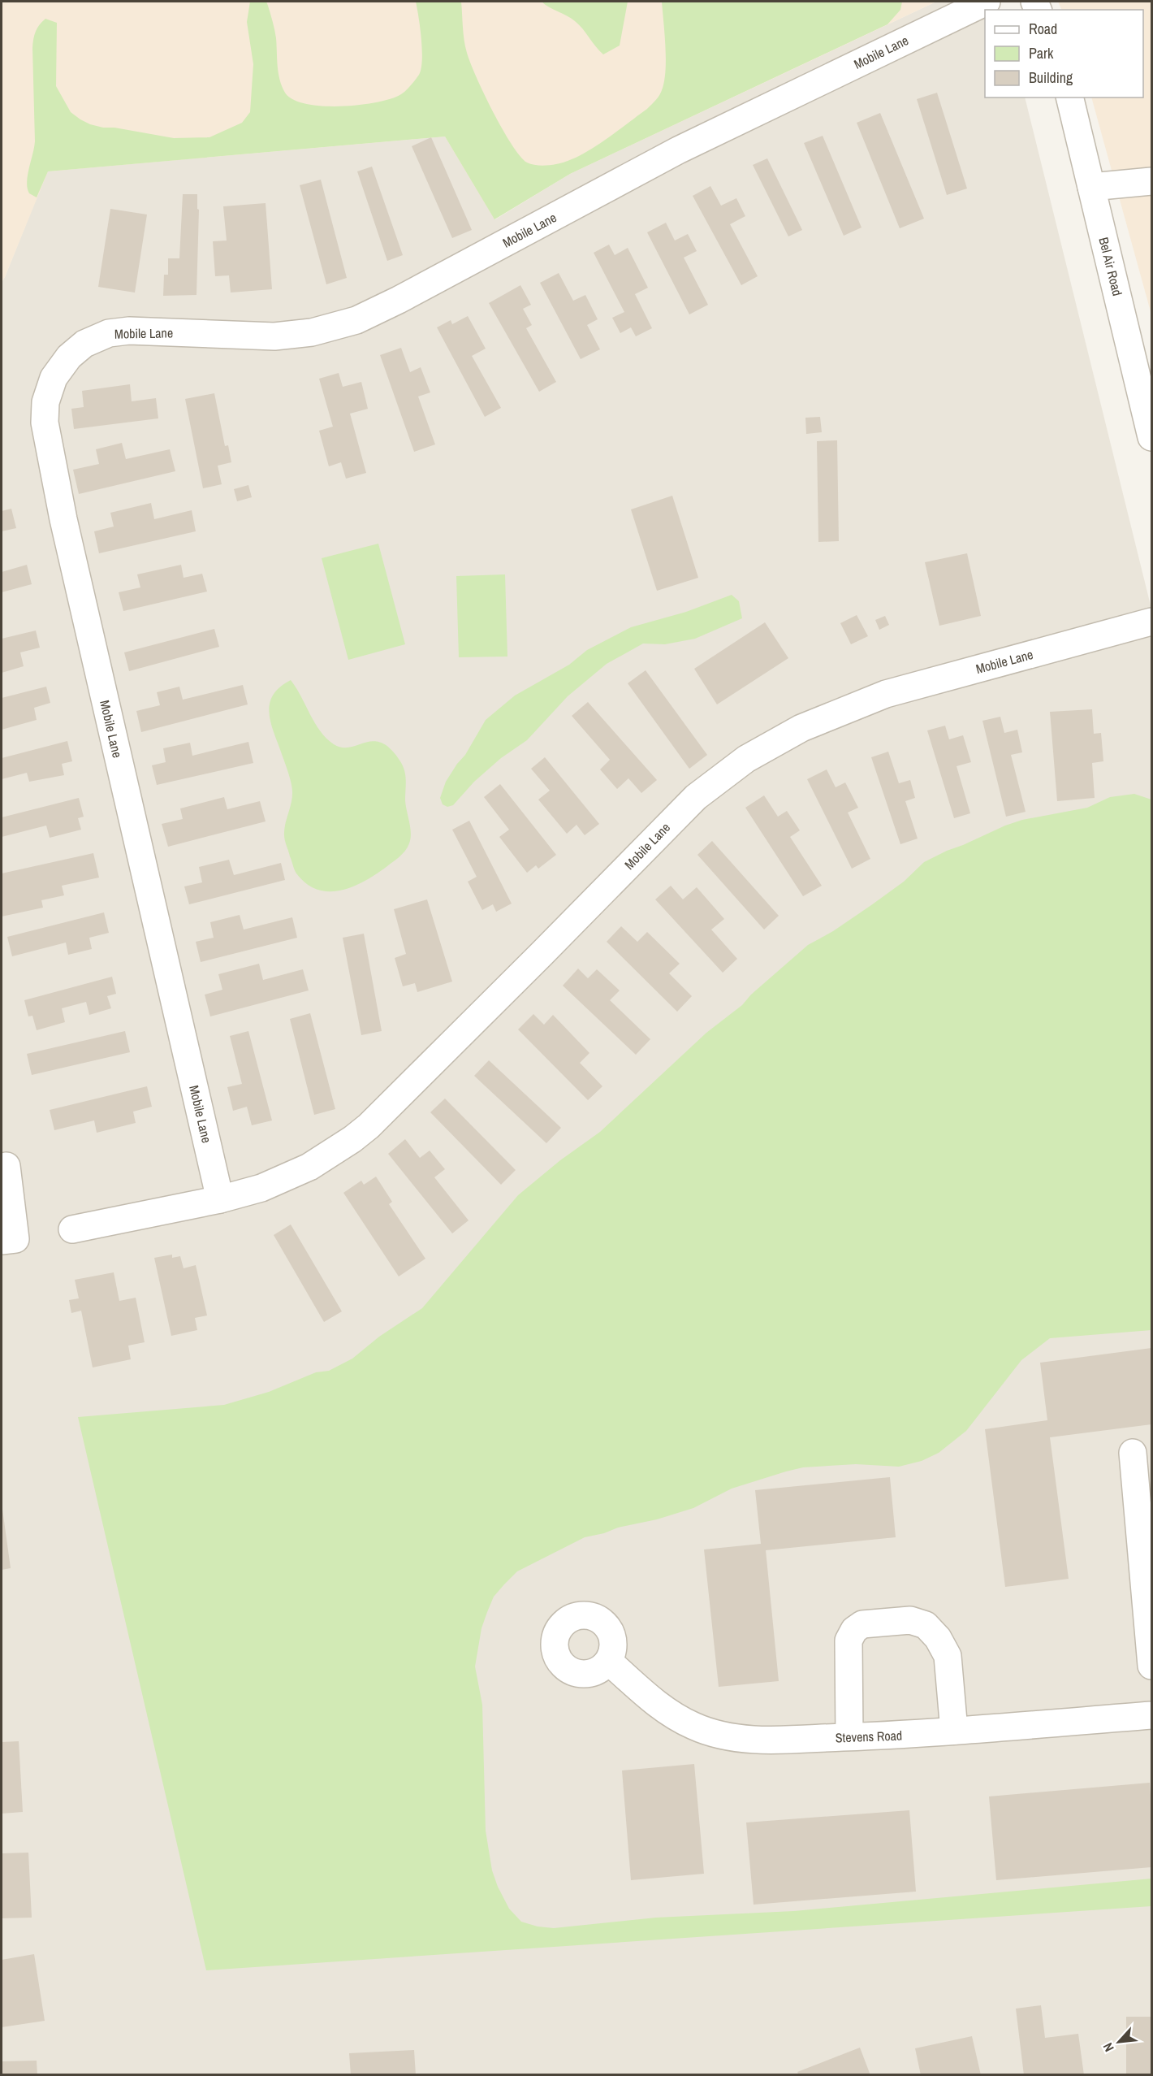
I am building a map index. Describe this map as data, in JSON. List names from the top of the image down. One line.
{"streets":{"street":["Mobile Lane","Bel Air Road","Stevens Road"]},"legend":["Road","Park","Building"],"north":"bottom left"}
